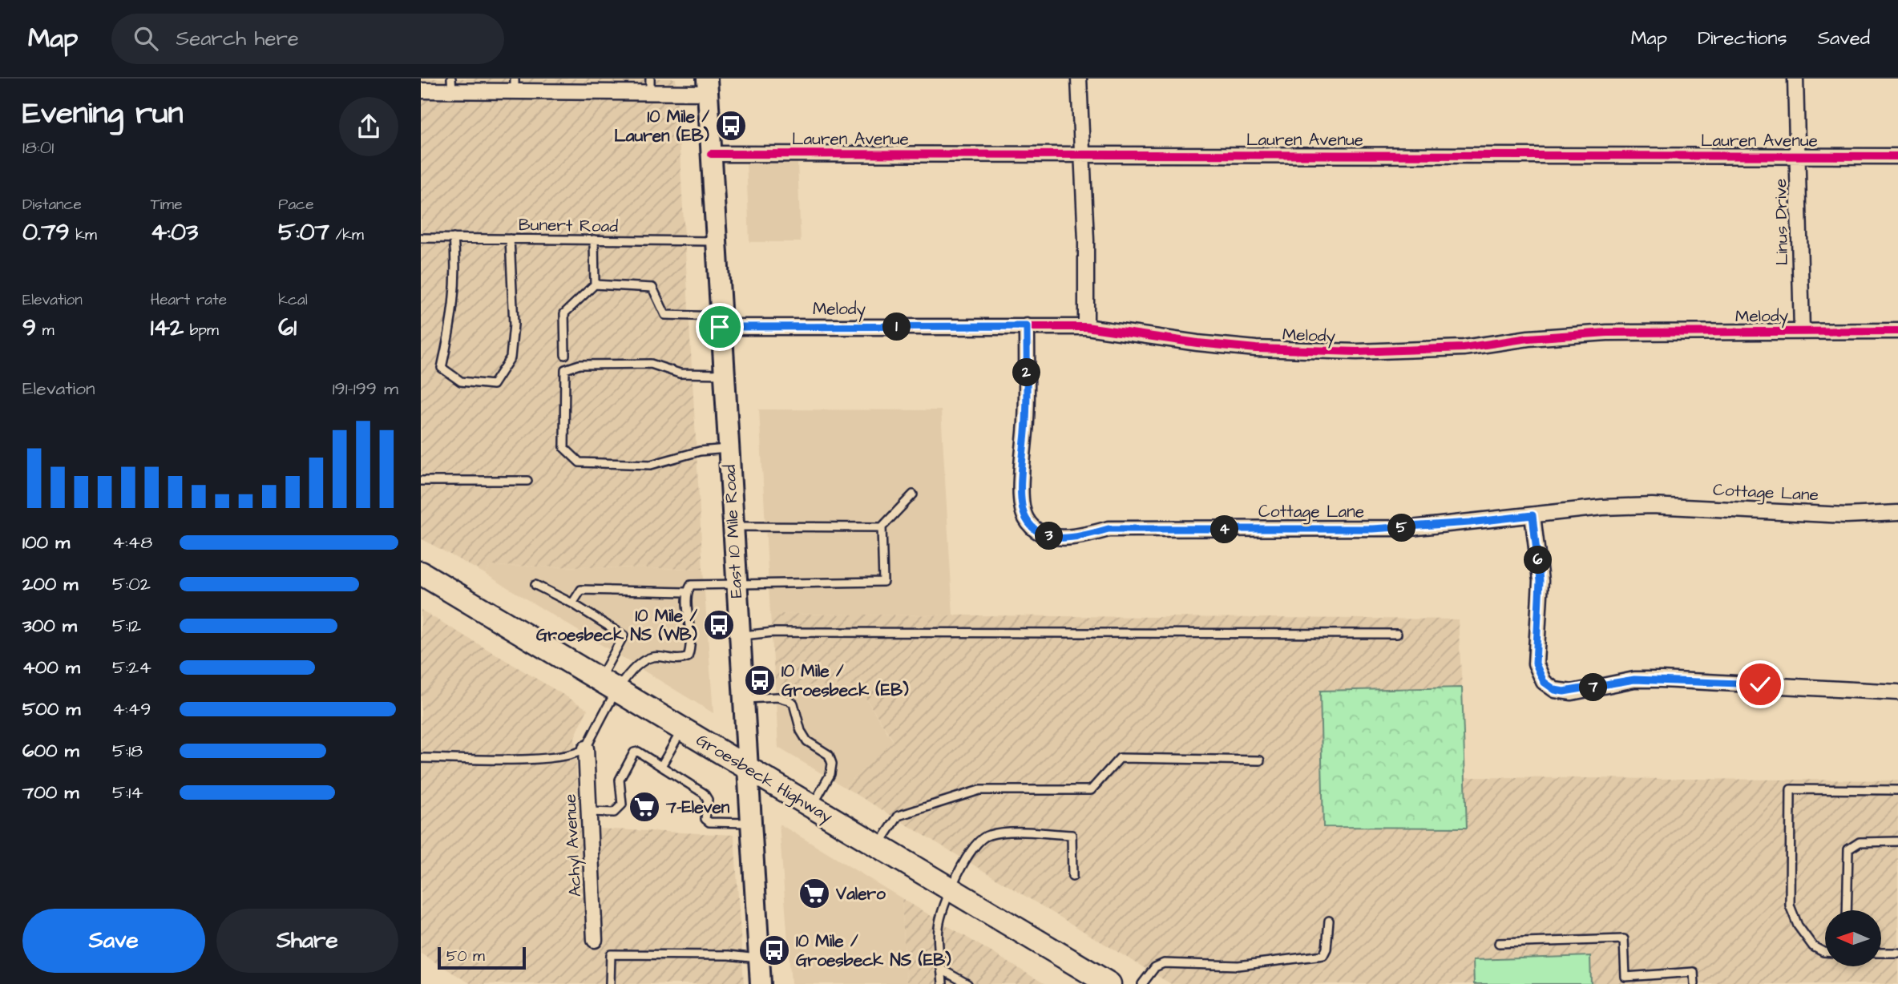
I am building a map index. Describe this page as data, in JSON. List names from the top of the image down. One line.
{"streets":{"main road":["East 10 Mile Road","Groesbeck Highway"],"street":["Lauren Avenue","Linus Drive","Melody","Cottage Lane","Achyl Avenue"],"lane":["Bunert Road"]},"crossings":[["Lauren Avenue","Linus Drive"],["Lauren Avenue","East 10 Mile Road"],["Linus Drive","Melody"],["Bunert Road","East 10 Mile Road"],["Melody","Cottage Lane"],["Melody","East 10 Mile Road"],["East 10 Mile Road","Groesbeck Highway"]],"places":{"bus stop":["10 Mile / Lauren (EB)","10 Mile / Groesbeck NS (WB)","10 Mile / Groesbeck (EB)","10 Mile / Groesbeck NS (EB)"],"supermarket":["7-Eleven","Valero"]},"scale_bar":"50 m","north":"left","page":{"header":"Map","search":"Search here","nav":["Map","Directions","Saved"],"heading":["Evening run","18:01"],"stats":[["Distance","0.79 km"],["Time","4:03"],["Pace","5:07 /km"],["Elevation","9 m"],["Heart rate","142 bpm"],["kcal","61"]],"pins":["1","2","5","4","3","6","7"],"chart":["Elevation","191–199 m"],"list":[{"name":"100 m","note":"4:48"},{"name":"200 m","note":"5:02"},{"name":"300 m","note":"5:12"},{"name":"400 m","note":"5:24"},{"name":"500 m","note":"4:49"},{"name":"600 m","note":"5:18"},{"name":"700 m","note":"5:14"}],"buttons":["Save","Share"],"scale":"50 m"}}
